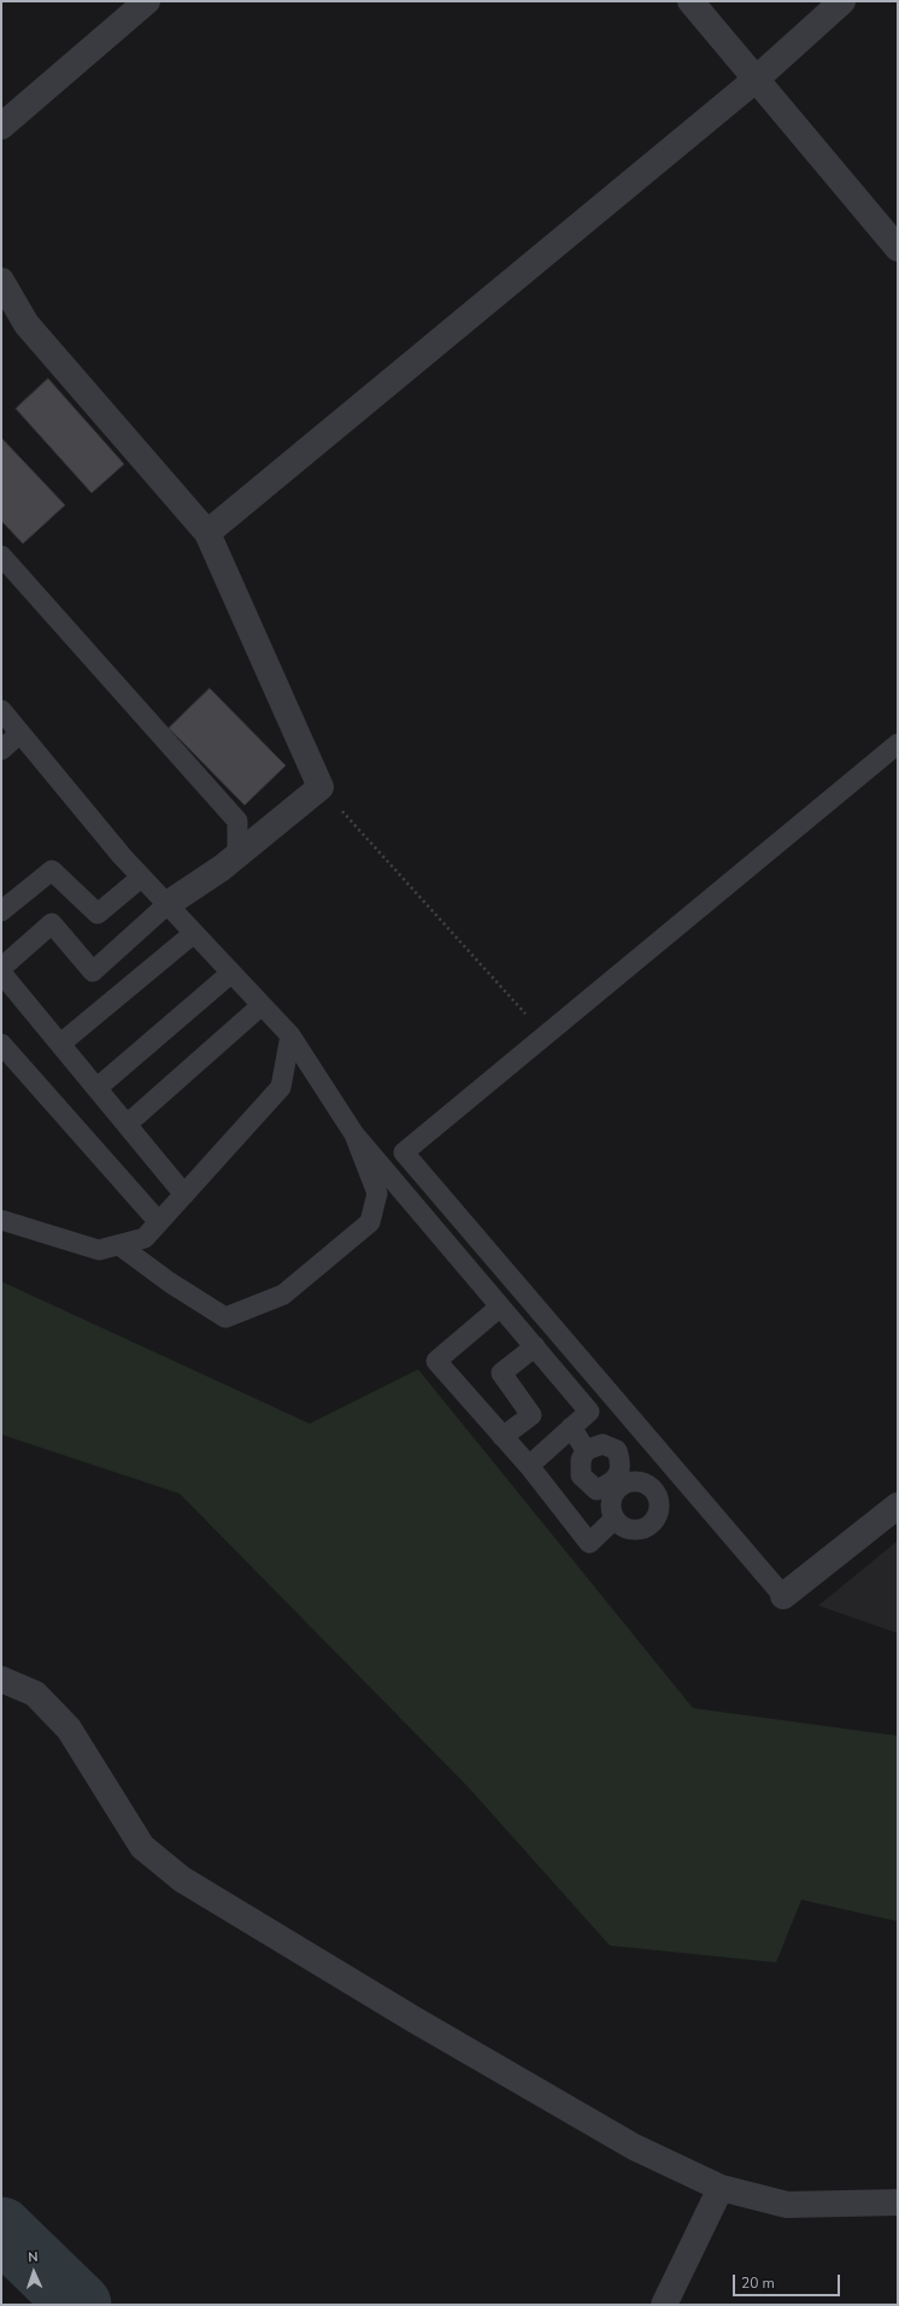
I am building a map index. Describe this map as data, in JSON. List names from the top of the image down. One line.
{"scale_bar":"20 m","north":"top"}
